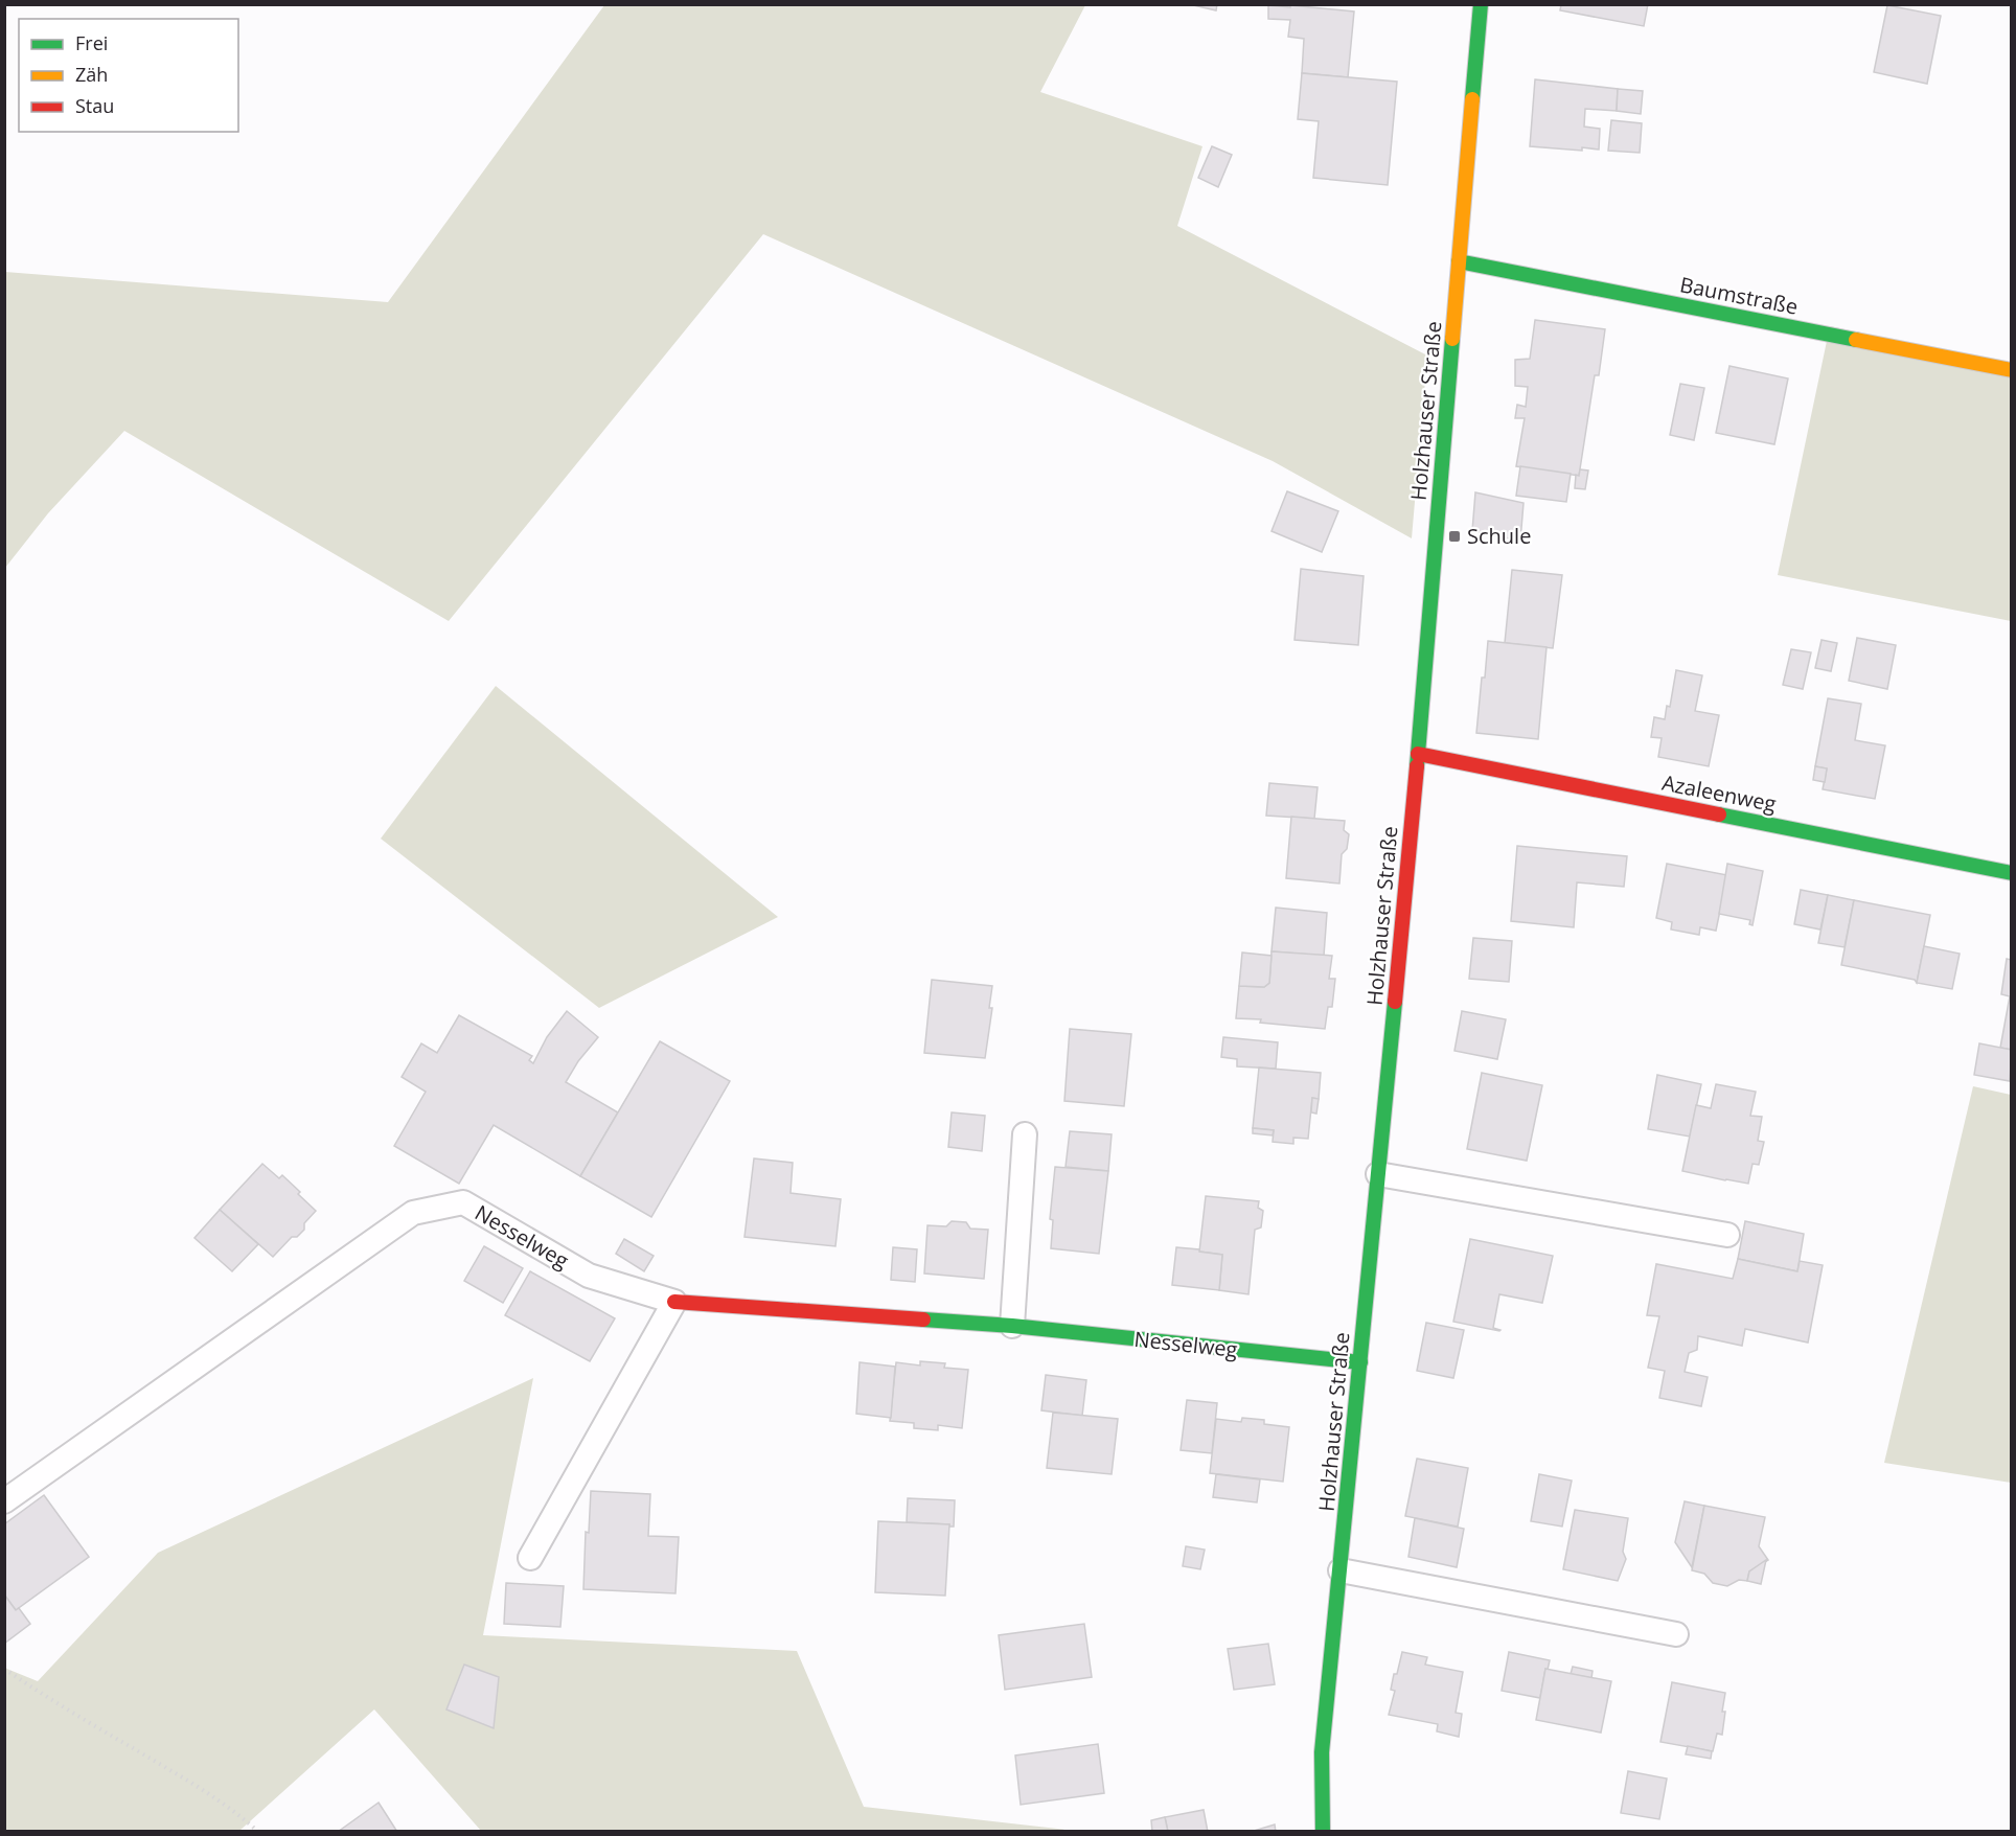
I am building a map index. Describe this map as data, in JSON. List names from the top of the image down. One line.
{"streets":{"street":["Baumstraße","Holzhauser Straße","Azaleenweg","Nesselweg"]},"crossings":[["Baumstraße","Holzhauser Straße"],["Holzhauser Straße","Azaleenweg"],["Holzhauser Straße","Nesselweg"]],"places":{"transit":["Schule"]},"legend":["Frei","Zäh","Stau"]}
